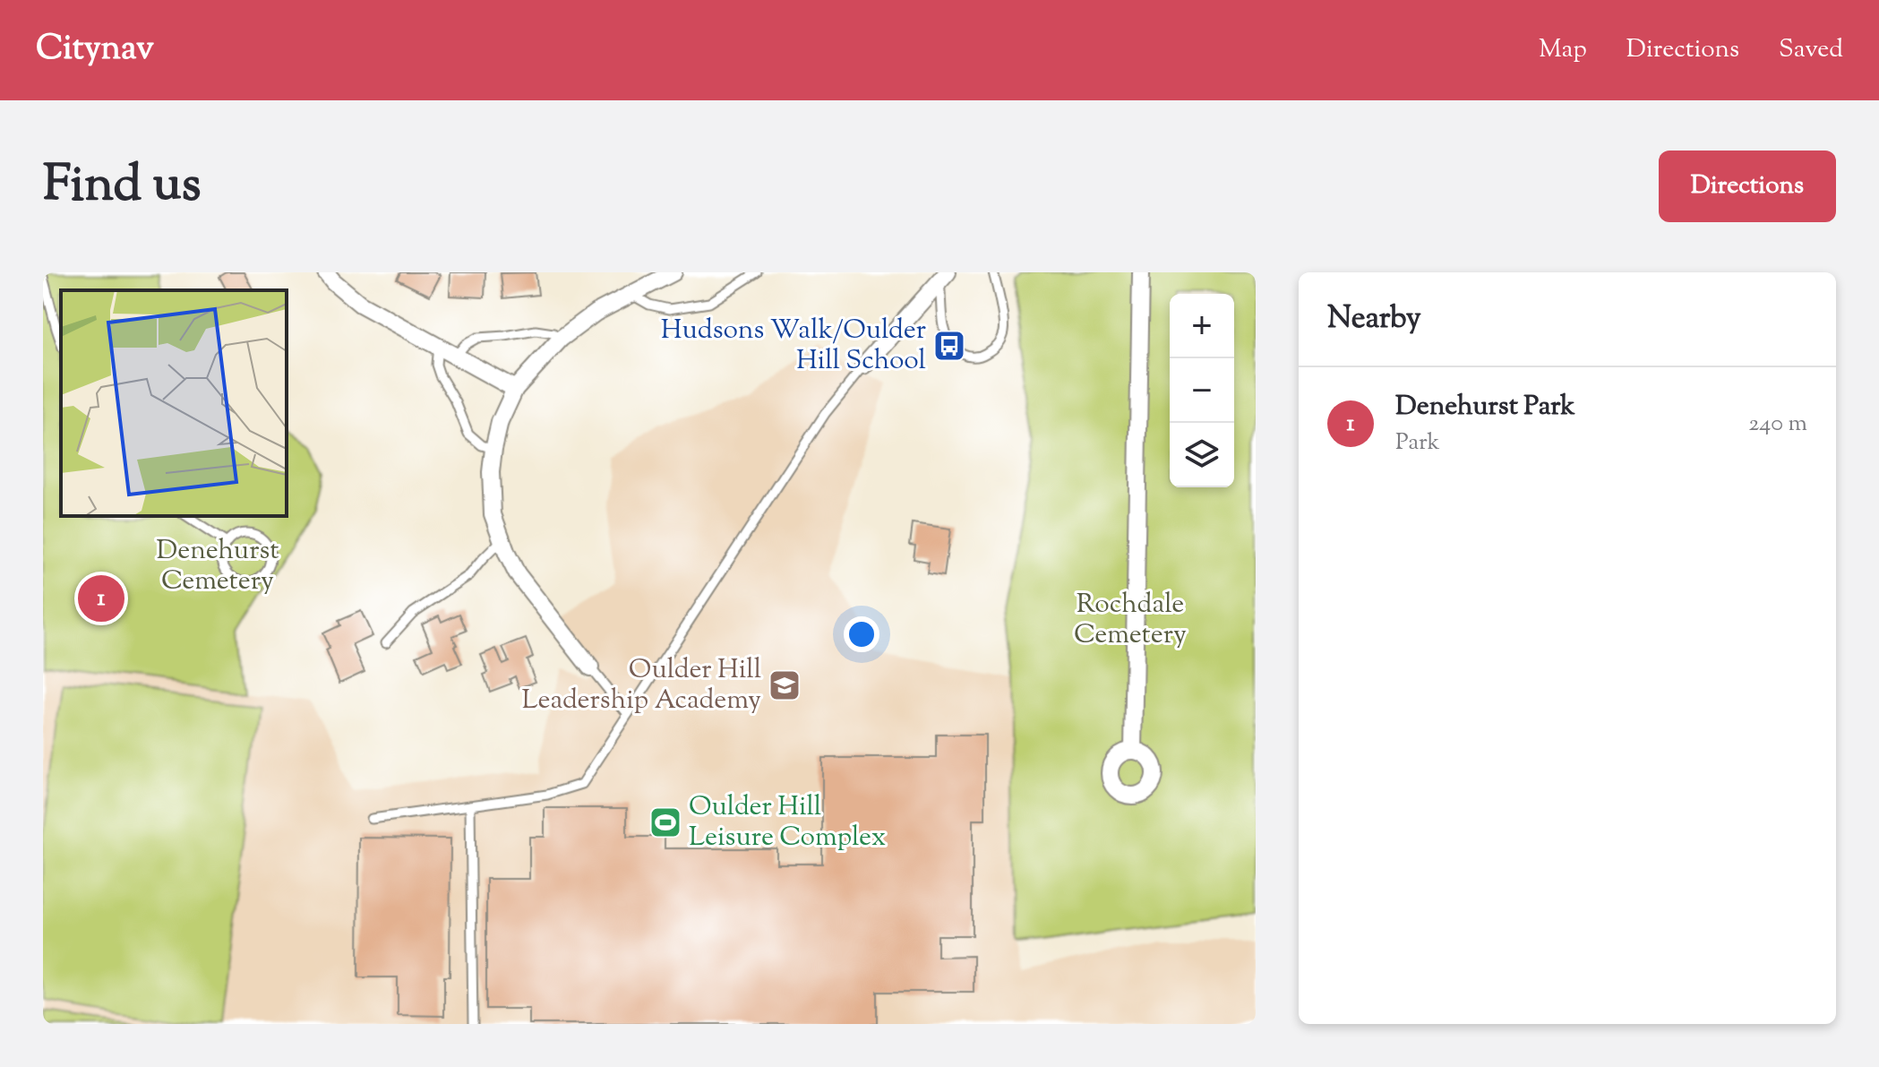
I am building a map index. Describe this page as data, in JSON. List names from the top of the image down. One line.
{"parks":["Denehurst Cemetery","Rochdale Cemetery"],"places":{"bus stop":["Hudsons Walk/Oulder Hill School"],"school or university":["Oulder Hill Leadership Academy"],"sports":["Oulder Hill Leisure Complex"]},"page":{"header":"Citynav","nav":["Map","Directions","Saved"],"title":"Find us","buttons":"Directions","heading":"Nearby","map_buttons":["+","−"],"list":[{"mark":"1","name":"Denehurst Park","note":"Park","value":"240 m"}],"pins":"1"}}
